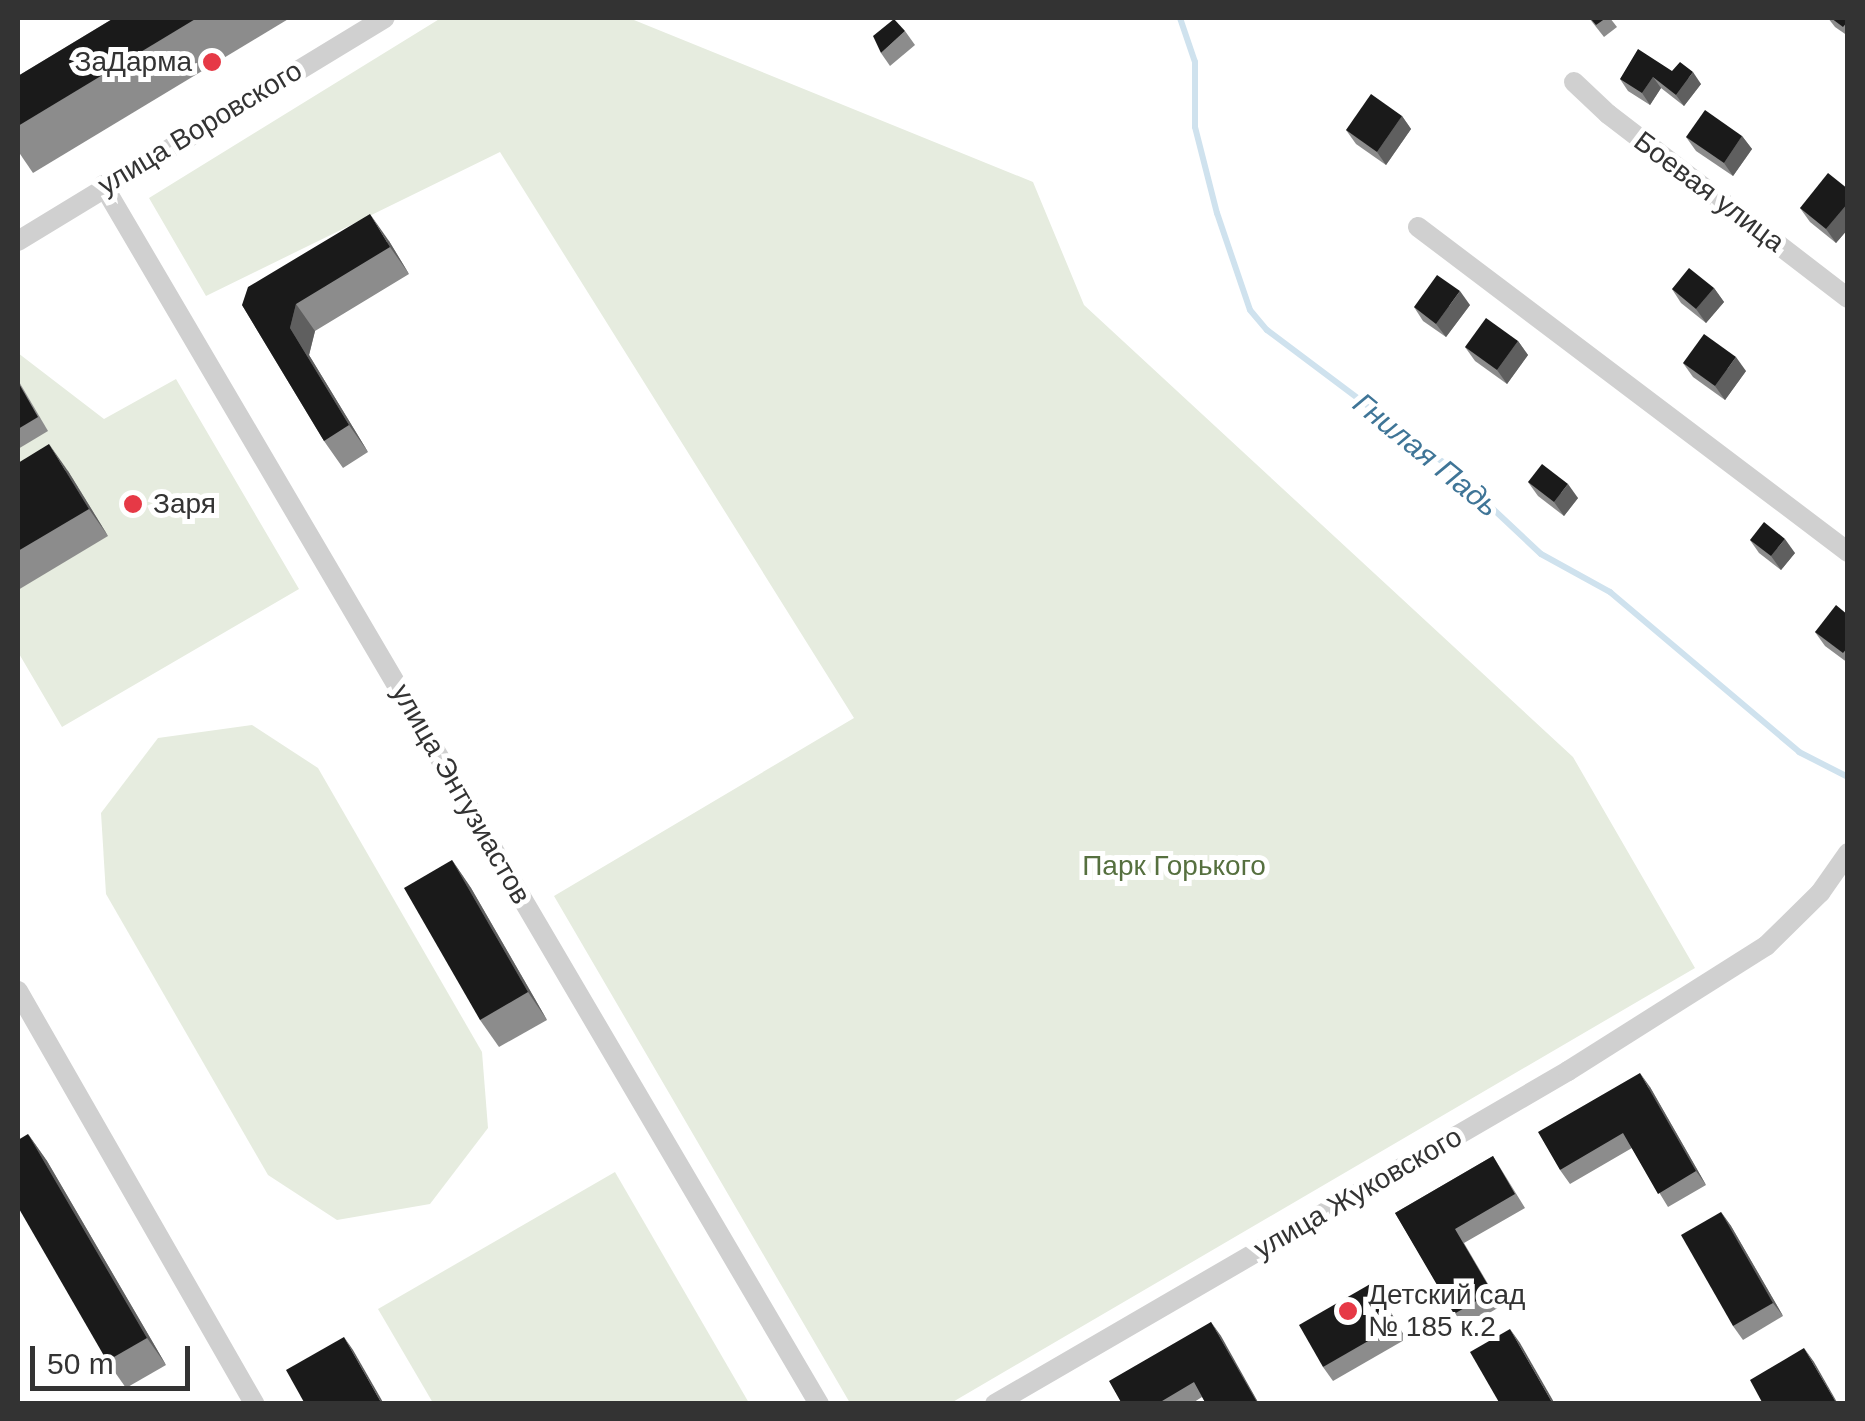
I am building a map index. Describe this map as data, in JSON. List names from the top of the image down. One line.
{"streets":{"street":["улица Воровского","Боевая улица","улица Энтузиастов","улица Жуковского"]},"crossings":[["улица Воровского","улица Энтузиастов"]],"water":["Гнилая Падь"],"parks":["Парк Горького"],"places":["ЗаДарма","Заря","Детский сад № 185 к.2"],"scale_bar":"50 m"}
